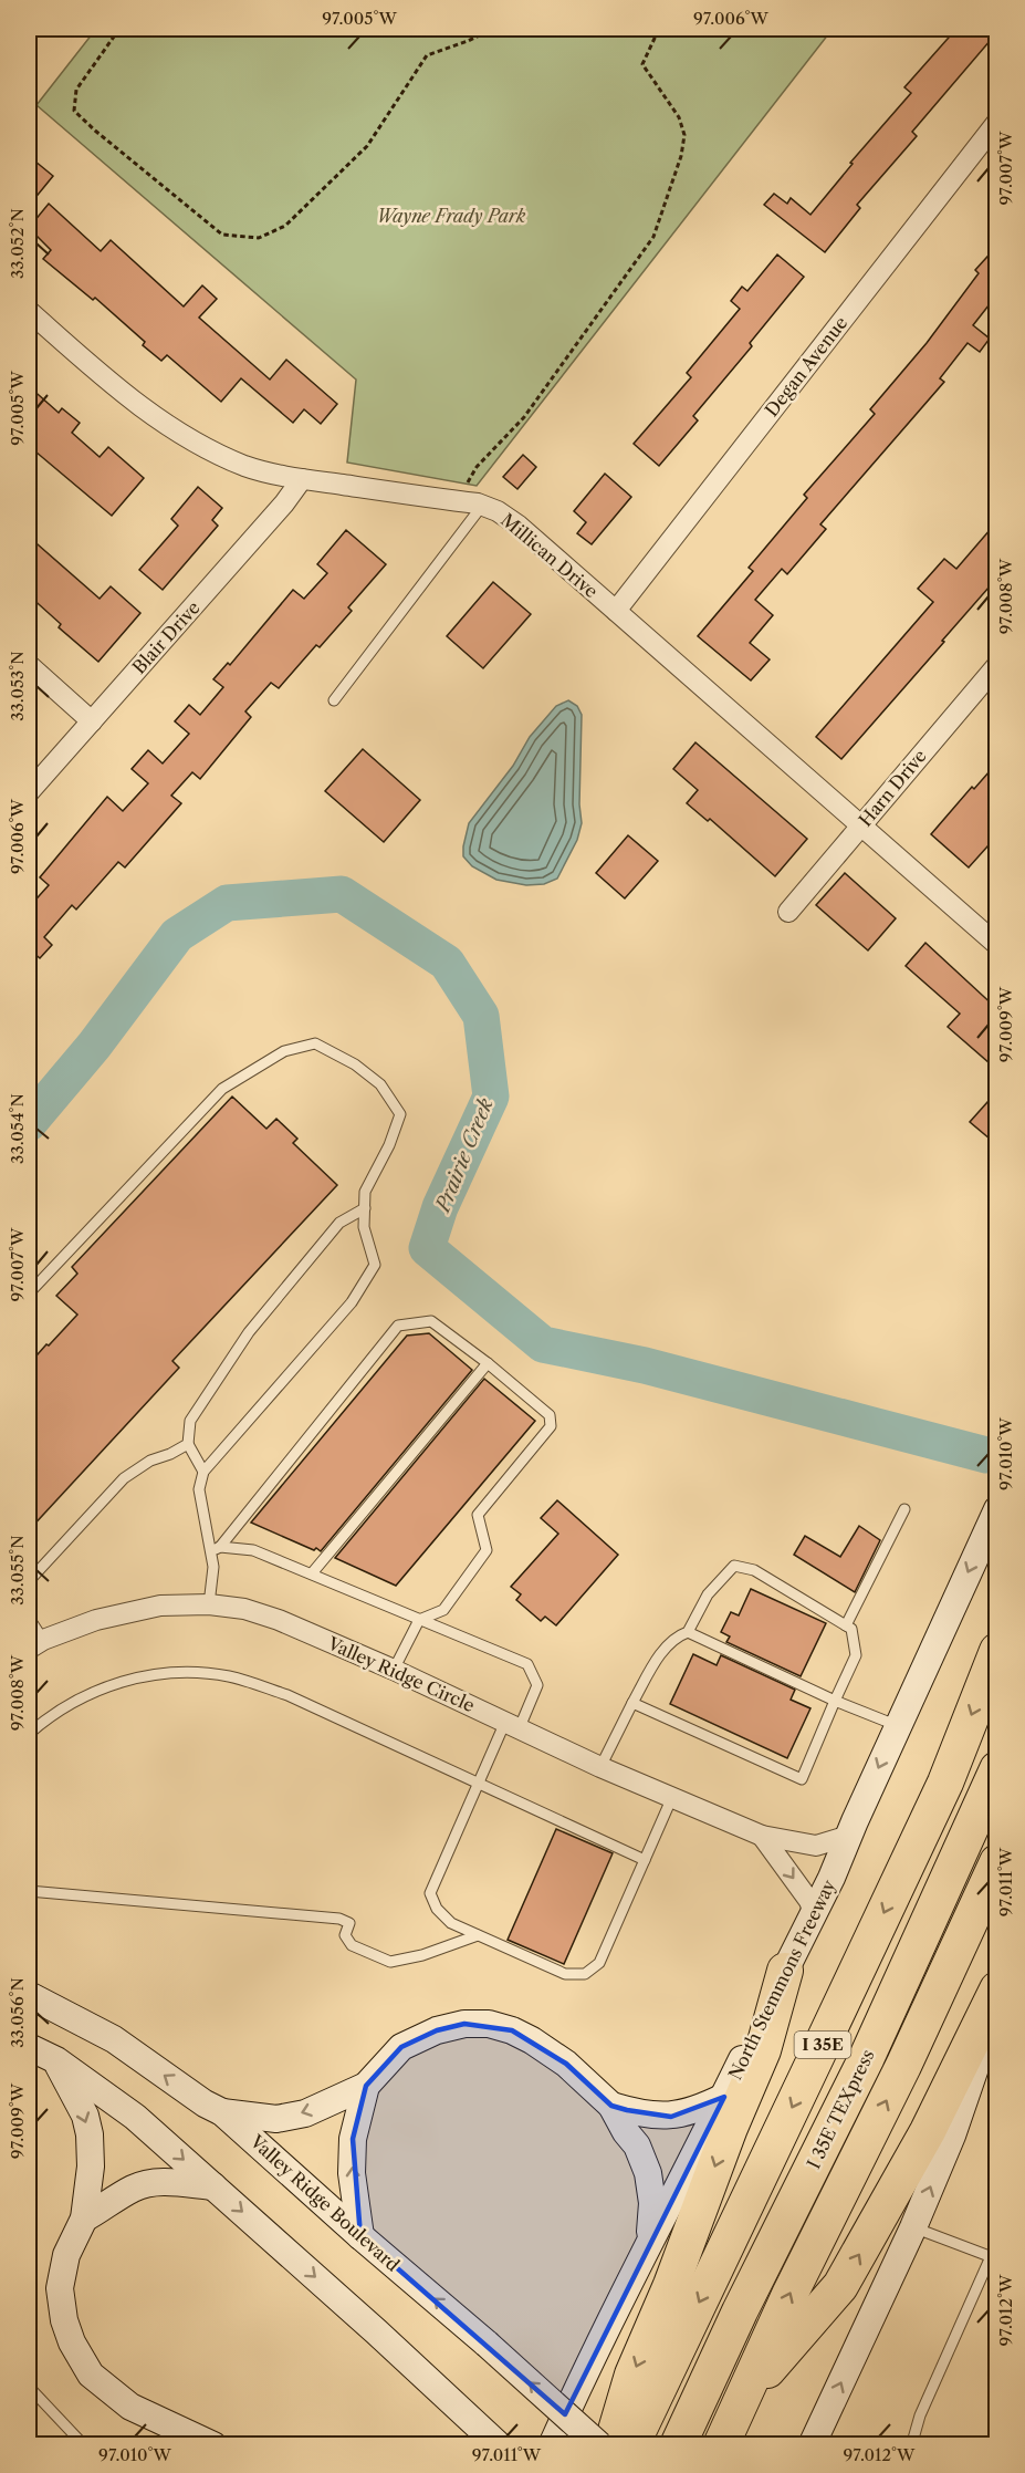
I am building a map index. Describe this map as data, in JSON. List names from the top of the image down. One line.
{"streets":{"highway":["I 35E","I 35E TEXpress"],"main road":["North Stemmons Freeway","Valley Ridge Boulevard"],"street":["Degan Avenue","Millican Drive","Blair Drive","Harn Drive","Valley Ridge Circle"]},"crossings":[["Degan Avenue","Millican Drive"],["Millican Drive","Blair Drive"],["Millican Drive","Harn Drive"],["Valley Ridge Circle","North Stemmons Freeway"]],"water":["Prairie Creek"],"parks":["Wayne Frady Park"],"coordinates":["97.005°W","97.006°W","97.007°W","33.052°N","97.008°W","33.053°N","97.009°W","33.054°N","97.010°W","33.055°N","97.011°W","33.056°N","97.012°W"]}
